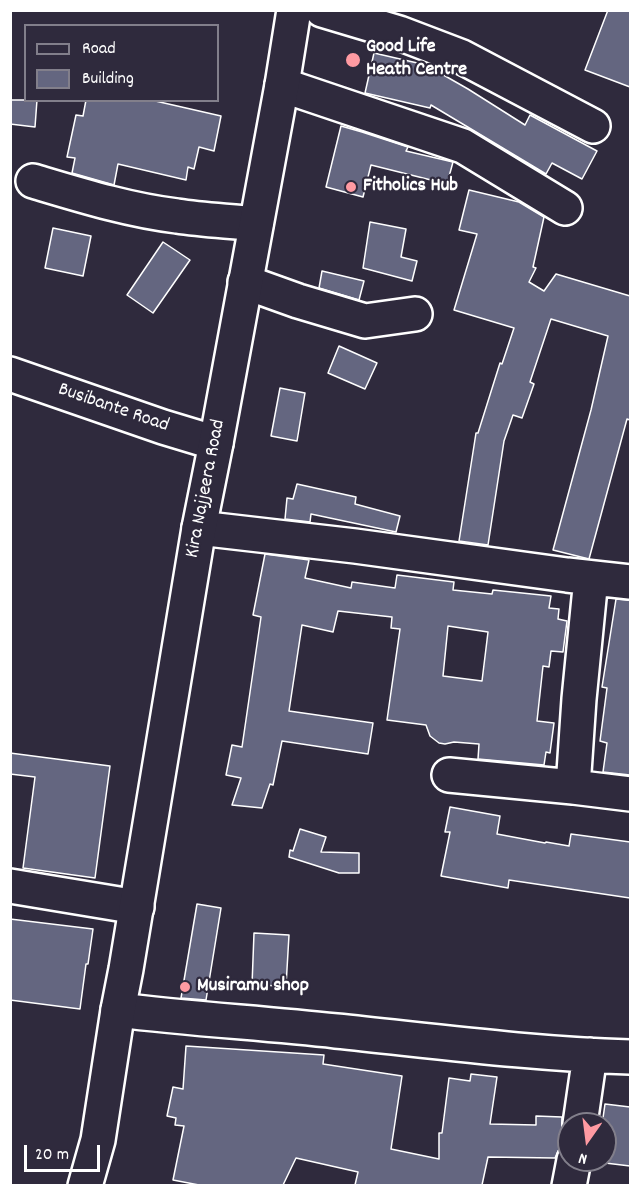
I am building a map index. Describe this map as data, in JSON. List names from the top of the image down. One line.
{"streets":{"street":["Busibante Road","Kira Najjeera Road"]},"crossings":[["Busibante Road","Kira Najjeera Road"]],"places":["Good Life Heath Centre","Fitholics Hub","Musiramu shop"],"legend":["Road","Building"],"scale_bar":"20 m","north":"bottom"}
